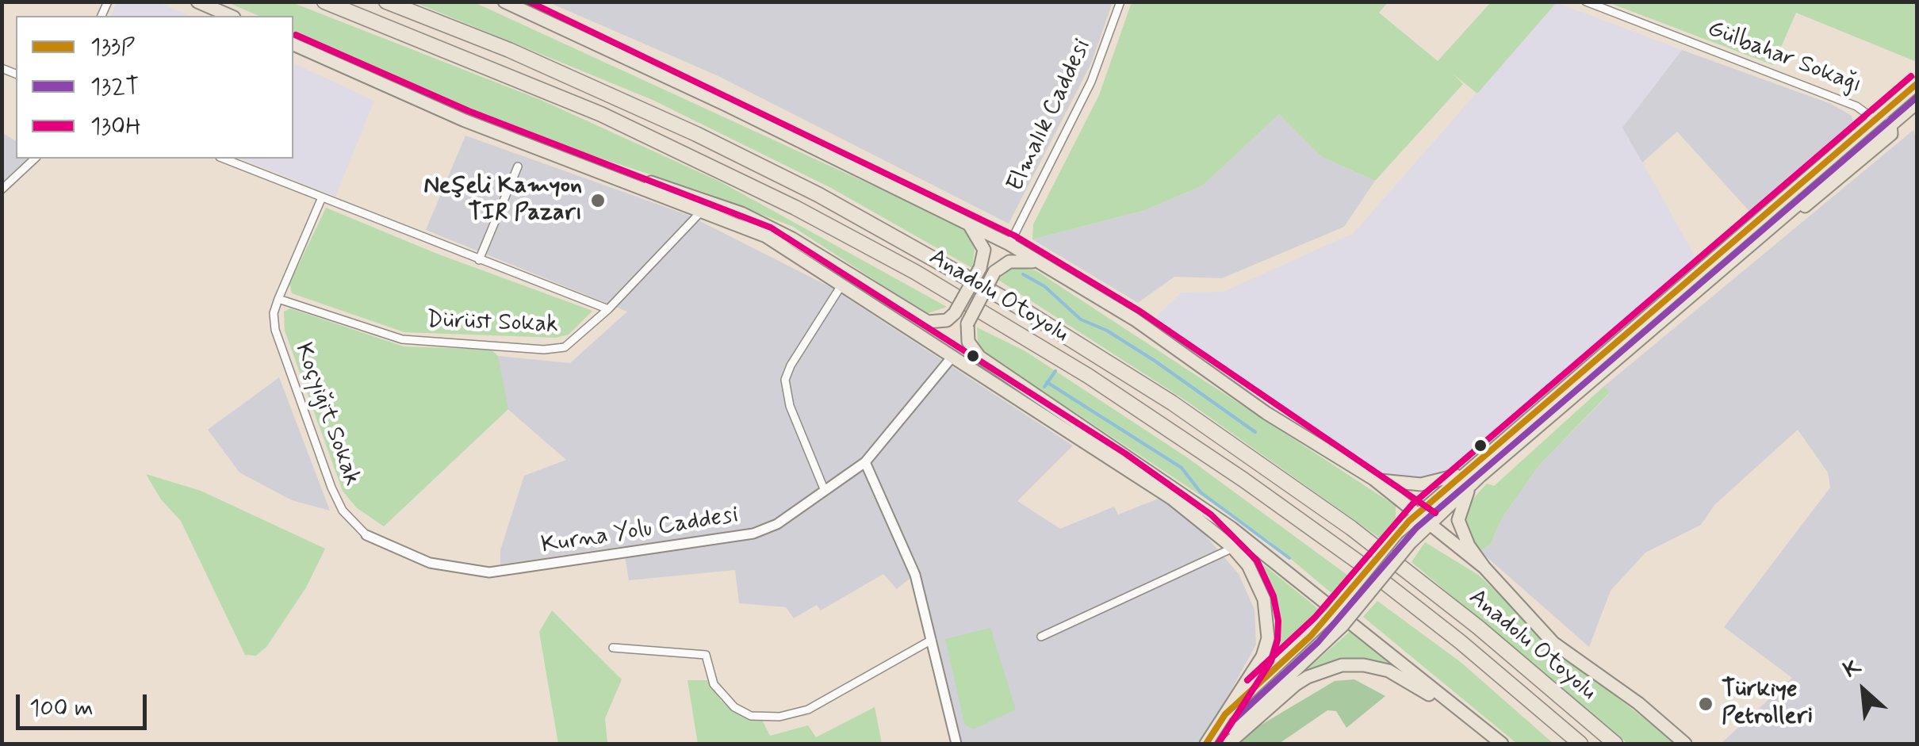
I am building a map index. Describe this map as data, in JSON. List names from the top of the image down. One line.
{"streets":{"highway":["Anadolu Otoyolu"],"street":["Gülbahar Sokağı","Elmalık Caddesi","Dürüst Sokak","Koçyiğit Sokak","Kurna Yolu Caddesi"]},"crossings":[["Dürüst Sokak","Koçyiğit Sokak"],["Koçyiğit Sokak","Kurna Yolu Caddesi"]],"places":["Neşeli Kamyon TIR Pazarı","Türkiye Petrolleri"],"lines":["transit line 130H","transit line 133P","transit line 132T"],"legend":["133P","132T","130H"],"scale_bar":"100 m","north":"top left"}
